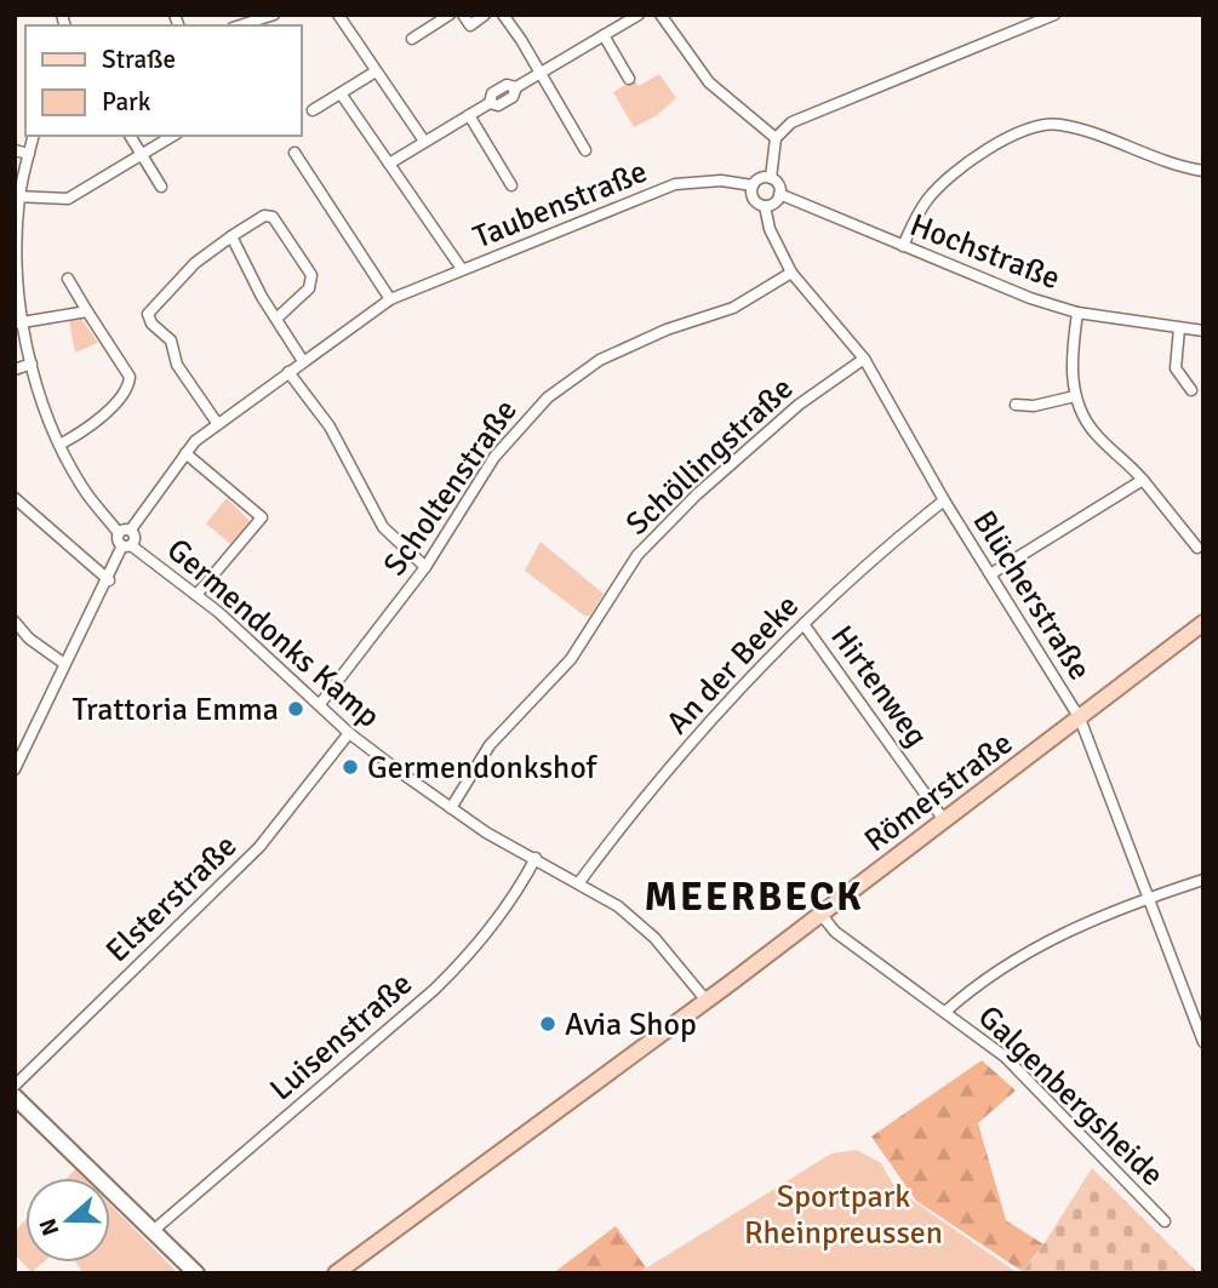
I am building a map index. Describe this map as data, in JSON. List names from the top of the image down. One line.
{"streets":{"main road":["Römerstraße"],"street":["Taubenstraße","Hochstraße","Schöllingstraße","Scholtenstraße","Blücherstraße","Germendonks Kamp","An der Beeke","Hirtenweg","Elsterstraße","Luisenstraße","Galgenbergsheide"]},"crossings":[["Taubenstraße","Hochstraße"],["Taubenstraße","Blücherstraße"],["Hochstraße","Blücherstraße"],["Schöllingstraße","Blücherstraße"],["Schöllingstraße","Germendonks Kamp"],["Scholtenstraße","Blücherstraße"],["Scholtenstraße","Germendonks Kamp"],["Blücherstraße","An der Beeke"],["Blücherstraße","Römerstraße"],["Germendonks Kamp","An der Beeke"],["Germendonks Kamp","Römerstraße"],["Germendonks Kamp","Elsterstraße"],["Germendonks Kamp","Luisenstraße"],["An der Beeke","Hirtenweg"],["Hirtenweg","Römerstraße"],["Römerstraße","Galgenbergsheide"]],"districts":["MEERBECK"],"parks":["Sportpark Rheinpreussen"],"places":["Trattoria Emma","Germendonkshof","Avia Shop"],"legend":["Straße","Park"],"north":"left"}
